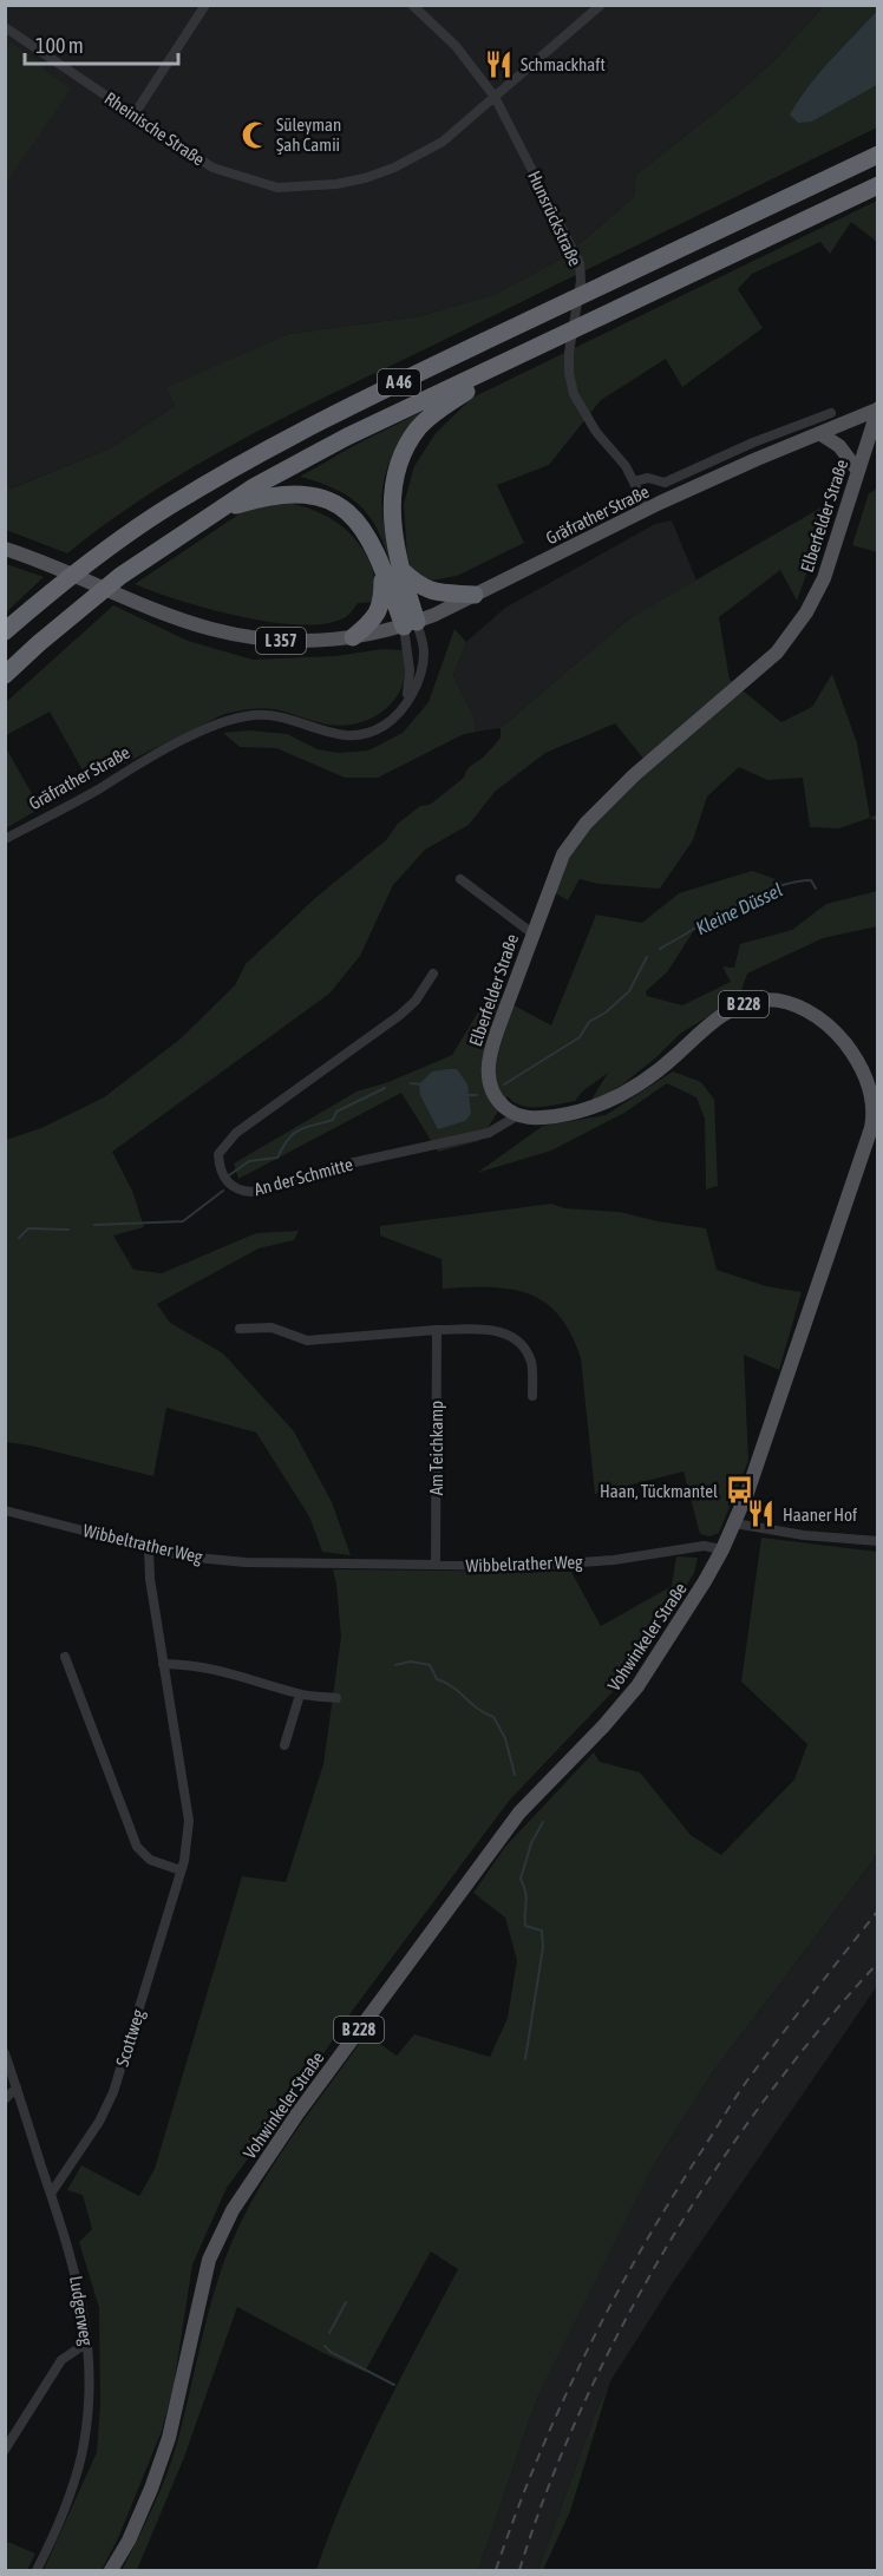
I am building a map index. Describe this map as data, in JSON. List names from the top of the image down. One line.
{"streets":{"highway":["A 46"],"main road":["Gräfrather Straße","Elberfelder Straße","L 357","B 228","Vohwinkeler Straße"],"street":["Rheinische Straße","Hunsrückstraße","An der Schmitte","Am Teichkamp","Wibbeltrather Weg","Wibbelrather Weg","Scottweg","Ludgerweg"]},"crossings":[["Rheinische Straße","Hunsrückstraße"],["Hunsrückstraße","Gräfrather Straße"],["Gräfrather Straße","Elberfelder Straße"],["Gräfrather Straße","L 357"],["Elberfelder Straße","B 228"],["Elberfelder Straße","An der Schmitte"],["B 228","An der Schmitte"],["B 228","Wibbelrather Weg"],["B 228","Vohwinkeler Straße"],["Am Teichkamp","Wibbelrather Weg"],["Wibbeltrather Weg","Wibbelrather Weg"],["Wibbeltrather Weg","Scottweg"],["Wibbelrather Weg","Vohwinkeler Straße"],["Scottweg","Ludgerweg"]],"water":["Kleine Düssel"],"places":{"restaurant":["Schmackhaft","Haaner Hof"],"mosque":["Süleyman Şah Camii"],"bus stop":["Haan, Tückmantel"]},"scale_bar":"100 m"}
